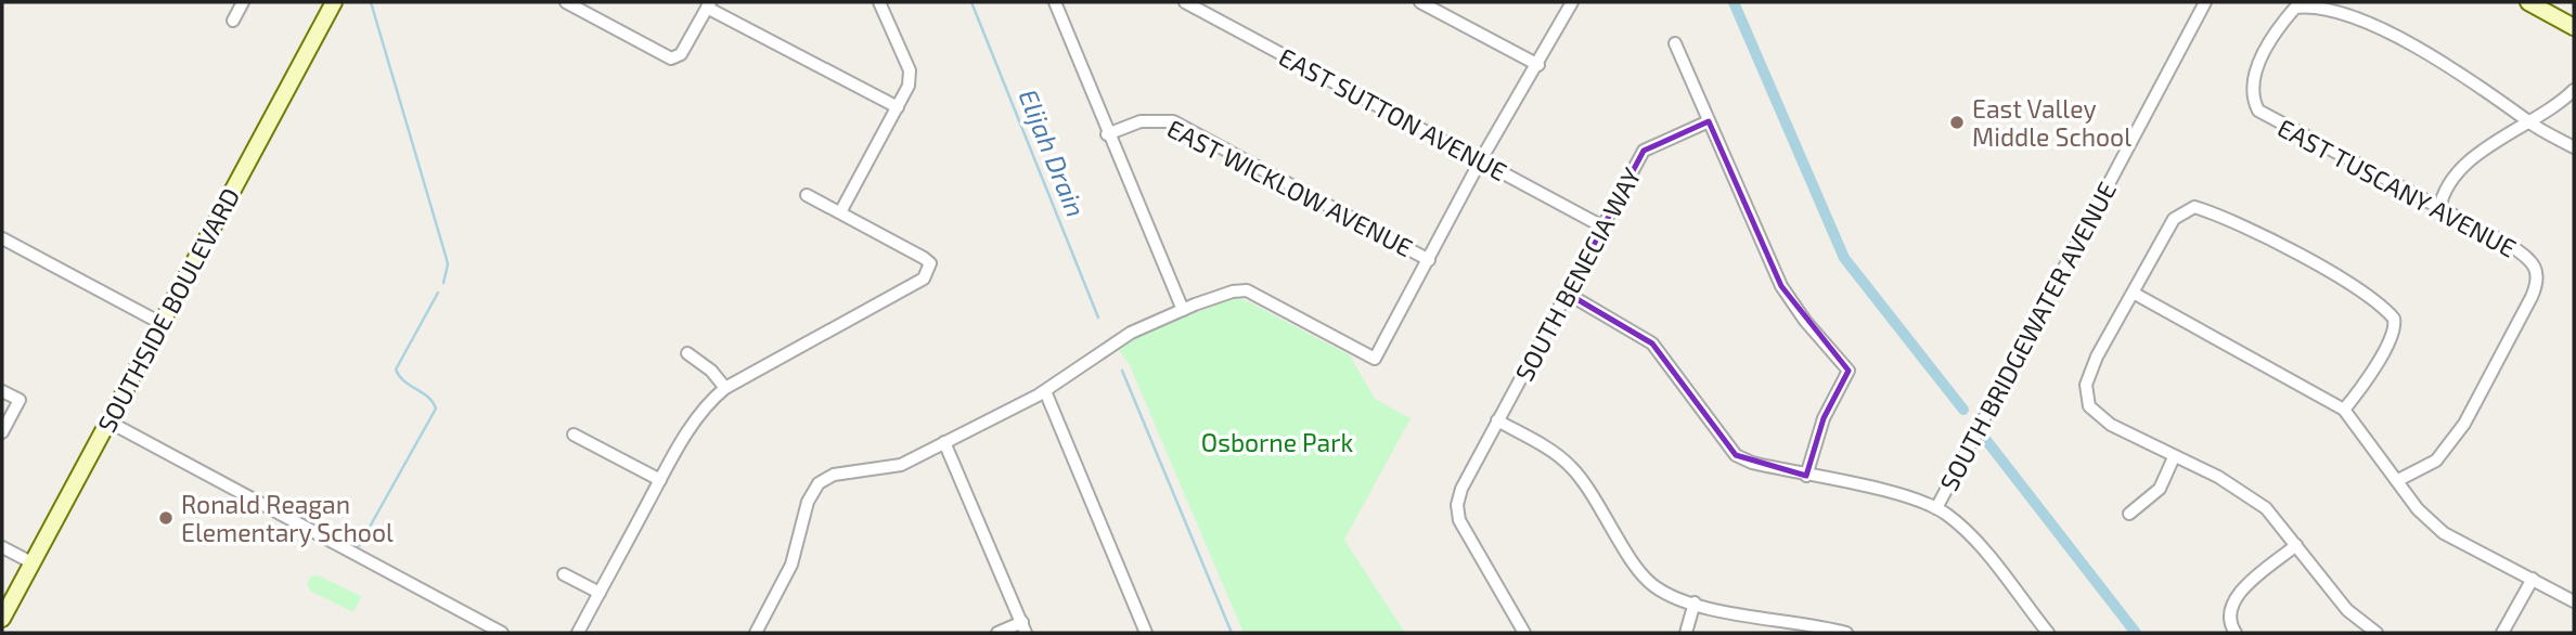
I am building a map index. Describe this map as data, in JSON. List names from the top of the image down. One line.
{"streets":{"main road":["SOUTHSIDE BOULEVARD"],"street":["EAST SUTTON AVENUE","EAST WICKLOW AVENUE","EAST TUSCANY AVENUE","SOUTH BENECIA WAY","SOUTH BRIDGEWATER AVENUE"]},"crossings":[["EAST SUTTON AVENUE","SOUTH BENECIA WAY"]],"water":["Elijah Drain"],"parks":["Osborne Park"],"places":["East Valley Middle School","Ronald Reagan Elementary School"]}
